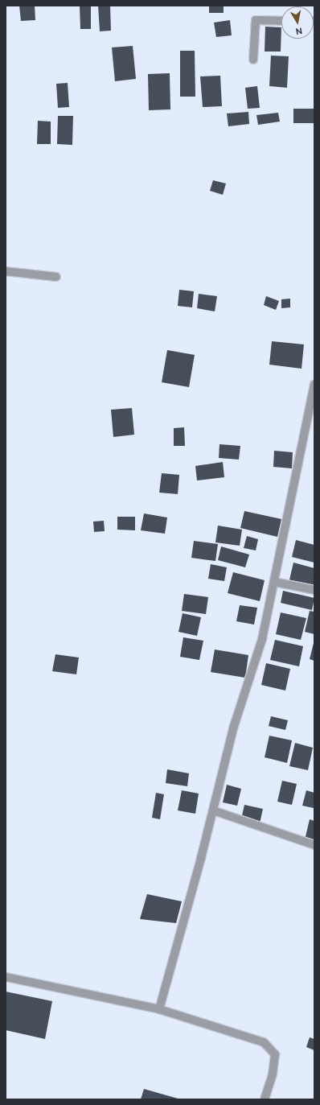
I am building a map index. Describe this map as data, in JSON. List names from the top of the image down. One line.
{"north":"bottom"}
